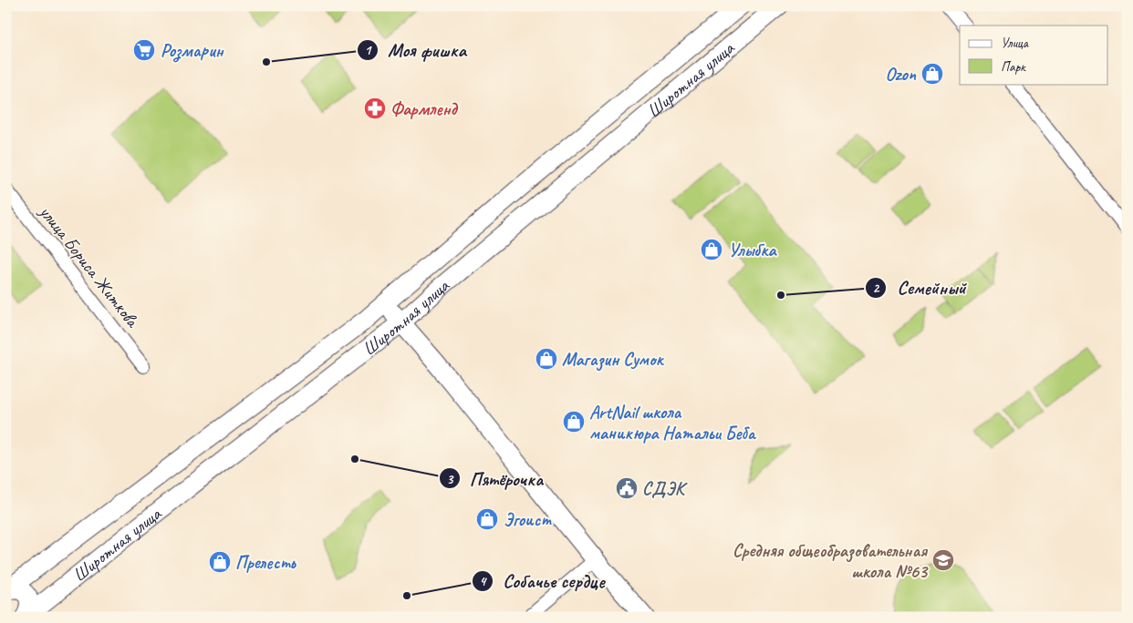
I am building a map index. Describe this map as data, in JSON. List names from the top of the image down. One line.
{"streets":{"main road":["Широтная улица"],"street":["улица Бориса Житкова"]},"places":{"supermarket":["Розмарин"],"other":["Моя фишка","Семейный","Пятёрочка","Собачье сердце"],"shop":["Ozon","Улыбка","Магазин Сумок","ArtNail школа маникюра Натальи Беба","Эгоист","Прелесть"],"pharmacy":["Фармленд"],"public building":["СДЭК"],"school or university":["Средняя общеобразовательная школа №63"]},"legend":["Улица","Парк"]}
